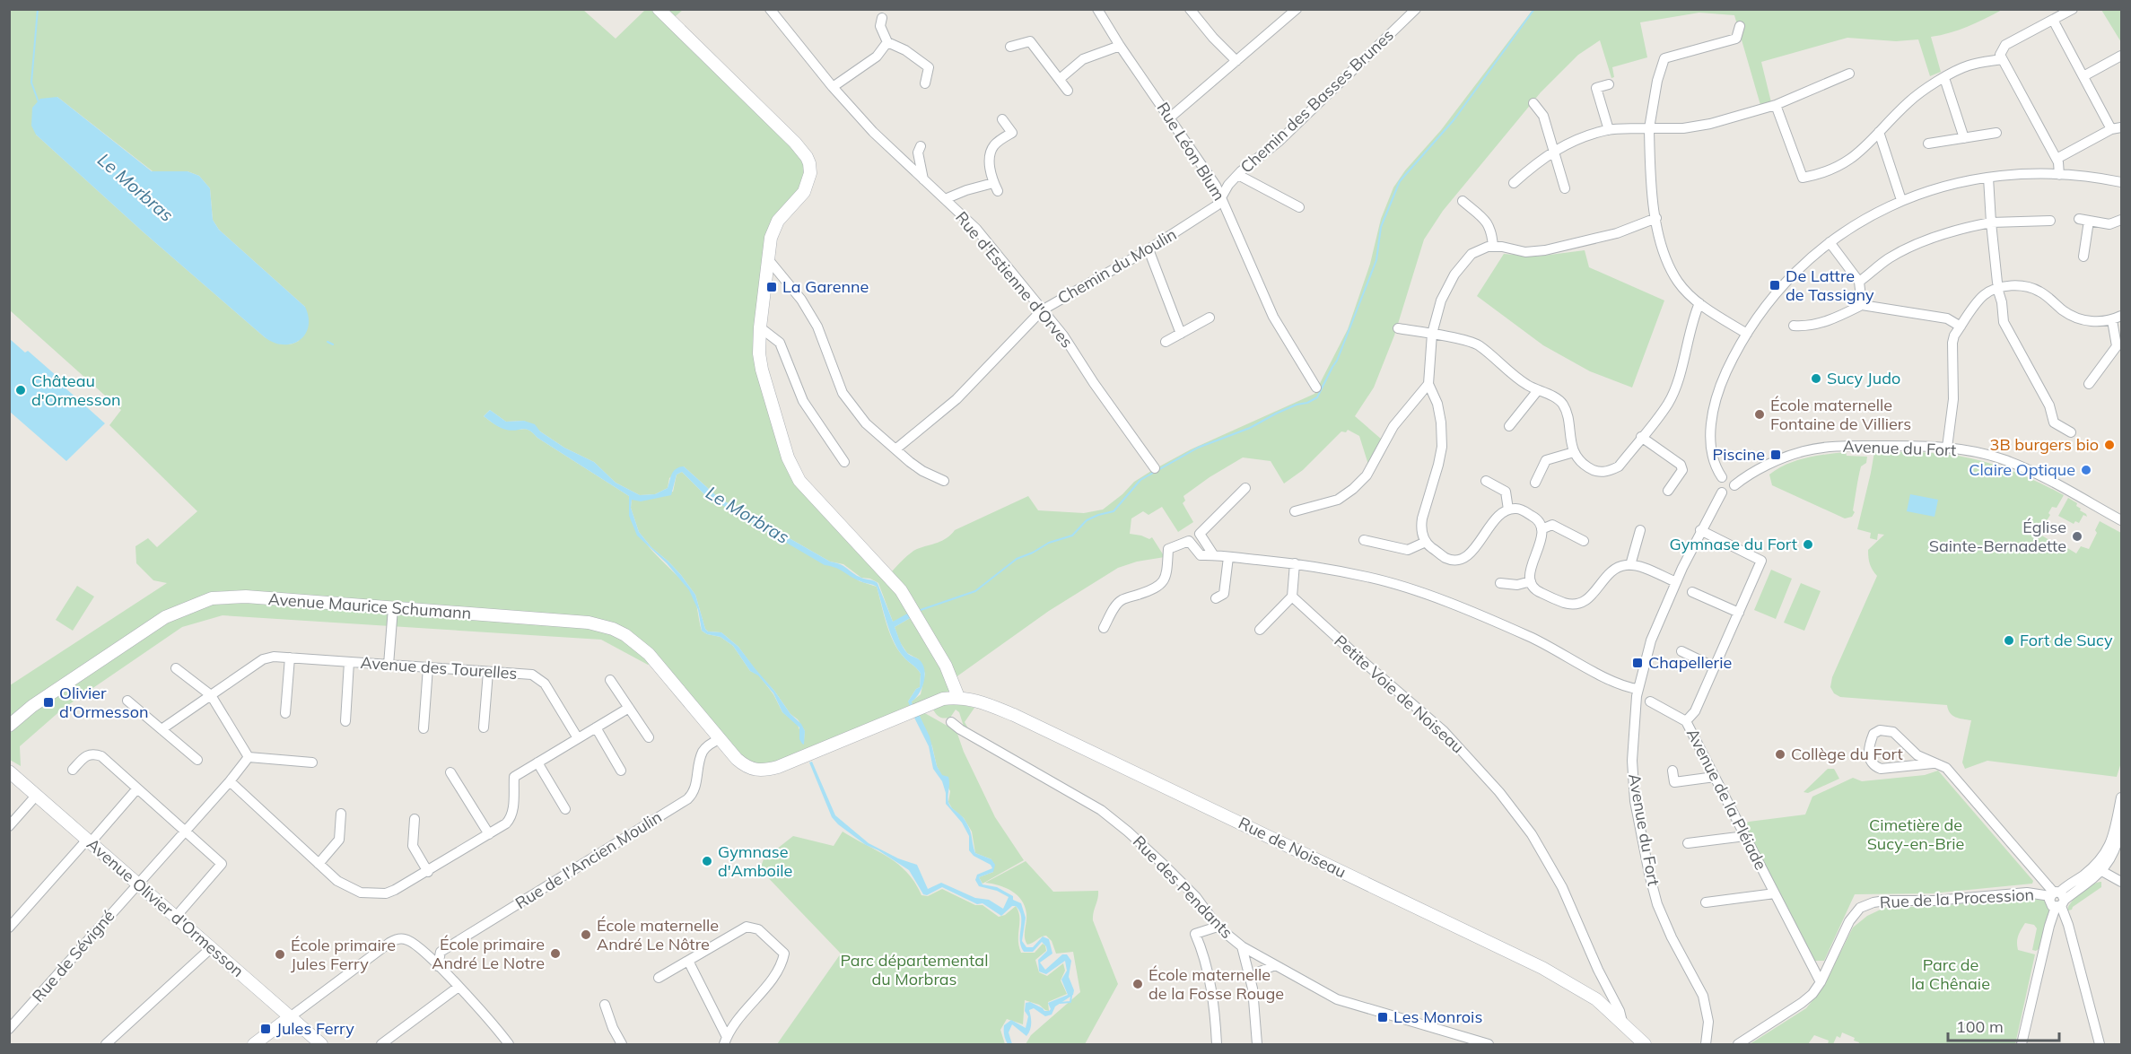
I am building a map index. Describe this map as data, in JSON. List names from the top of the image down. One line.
{"streets":{"street":["Chemin des Basses Brunes","Rue Léon Blum","Chemin du Moulin","Rue d'Estienne d'Orves","Avenue du Fort","Avenue Maurice Schumann","Avenue des Tourelles","Petite Voie de Noiseau","Avenue de la Pléiade","Rue de Noiseau","Rue de l'Ancien Moulin","Rue des Pendants","Rue de la Procession","Avenue Olivier d'Ormesson","Rue de Sévigné"]},"crossings":[["Chemin des Basses Brunes","Rue Léon Blum"],["Chemin des Basses Brunes","Chemin du Moulin"],["Rue Léon Blum","Chemin du Moulin"],["Chemin du Moulin","Rue d'Estienne d'Orves"],["Avenue du Fort","Avenue de la Pléiade"],["Avenue Maurice Schumann","Rue de Noiseau"],["Avenue Maurice Schumann","Rue de l'Ancien Moulin"],["Petite Voie de Noiseau","Rue de Noiseau"],["Avenue de la Pléiade","Rue de la Procession"],["Avenue Olivier d'Ormesson","Rue de Sévigné"]],"water":["Le Morbras"],"parks":["Cimetière de Sucy-en-Brie","Parc départemental du Morbras","Parc de la Chênaie"],"places":{"transit":["De Lattre de Tassigny","La Garenne","Piscine","Chapellerie","Olivier d'Ormesson","Les Monrois","Jules Ferry"],"other":["Sucy Judo","Château d'Ormesson","École maternelle Fontaine de Villiers","3B burgers bio","Claire Optique","Église Sainte-Bernadette","Gymnase du Fort","Fort de Sucy","Collège du Fort","Gymnase d'Amboile","École maternelle André Le Nôtre","École primaire André Le Notre","École primaire Jules Ferry","École maternelle de la Fosse Rouge"]},"scale_bar":"100 m"}
